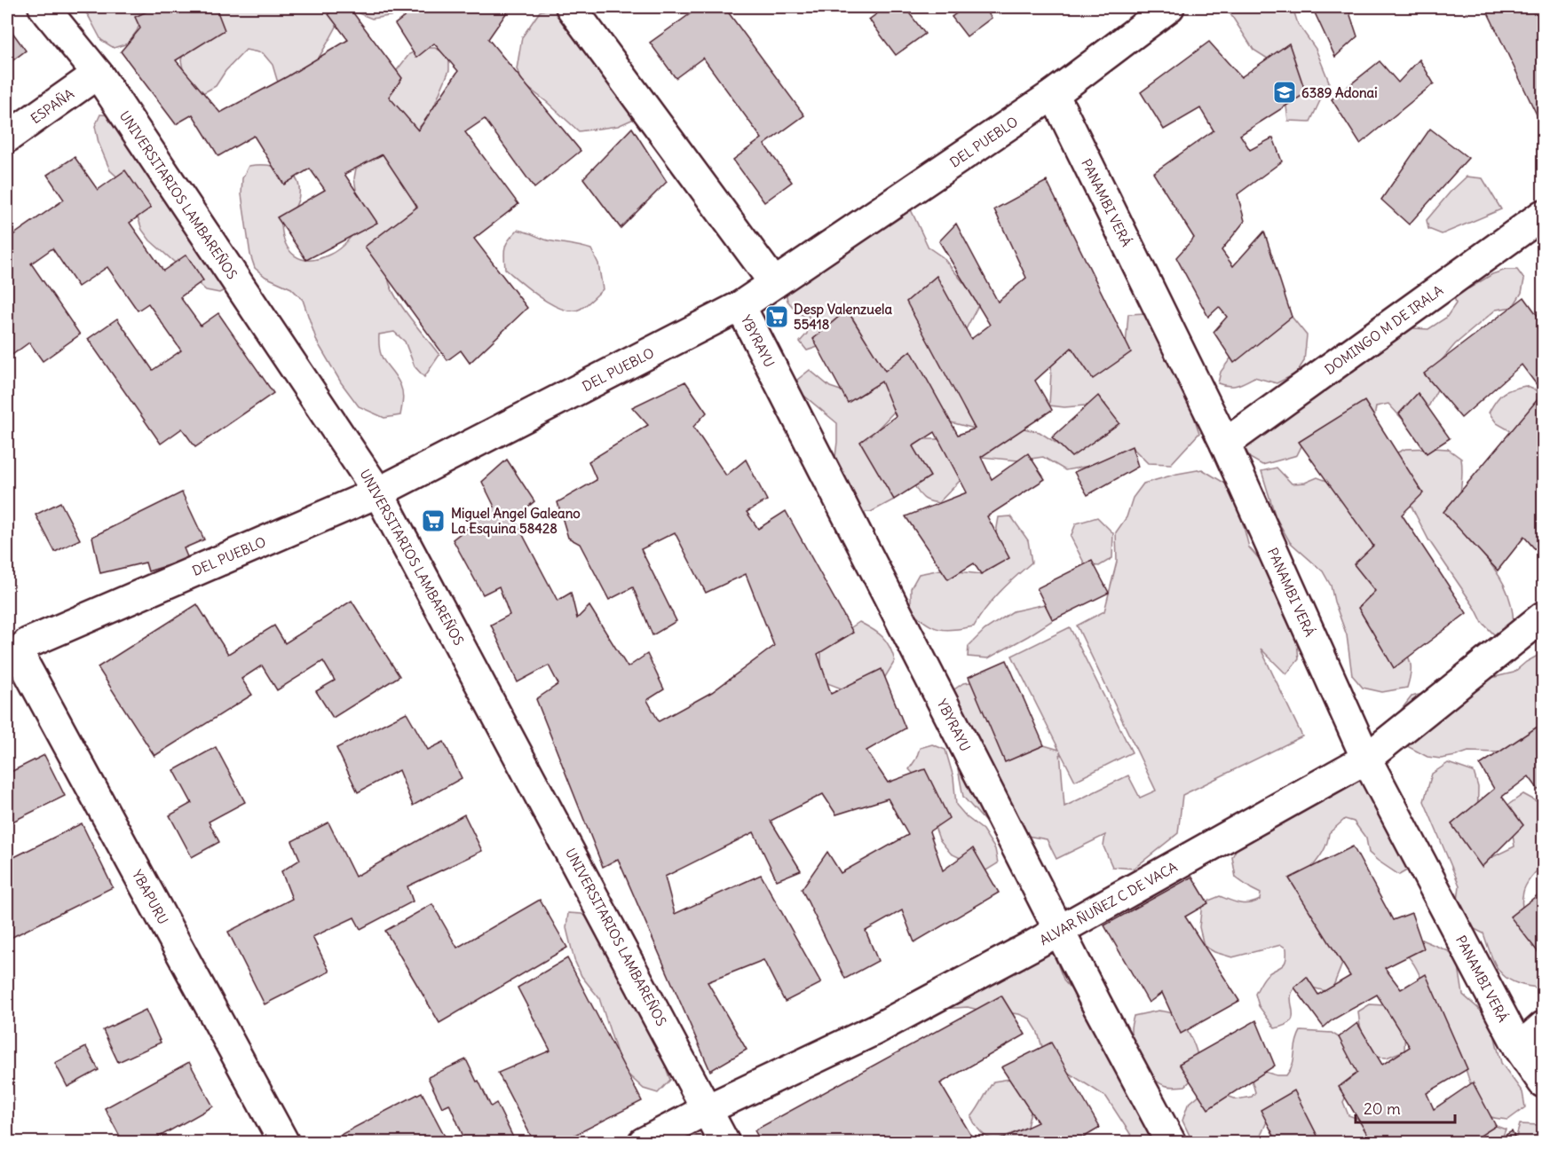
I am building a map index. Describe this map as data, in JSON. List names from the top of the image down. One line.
{"streets":{"street":["ESPAÑA","DEL PUEBLO","UNIVERSITARIOS LAMBAREÑOS","PANAMBI VERÁ","DOMINGO M DE IRALA","YBYRAYU","YBAPURU","ALVAR ÑUÑEZ C DE VACA"]},"crossings":[["ESPAÑA","UNIVERSITARIOS LAMBAREÑOS"],["DEL PUEBLO","UNIVERSITARIOS LAMBAREÑOS"],["DEL PUEBLO","PANAMBI VERÁ"],["DEL PUEBLO","YBYRAYU"],["DEL PUEBLO","YBAPURU"],["UNIVERSITARIOS LAMBAREÑOS","ALVAR ÑUÑEZ C DE VACA"],["PANAMBI VERÁ","DOMINGO M DE IRALA"],["PANAMBI VERÁ","ALVAR ÑUÑEZ C DE VACA"],["YBYRAYU","ALVAR ÑUÑEZ C DE VACA"]],"places":{"school or university":["6389 Adonai"],"supermarket":["Desp Valenzuela 55418","Miguel Angel Galeano La Esquina 58428"]},"scale_bar":"20 m"}
